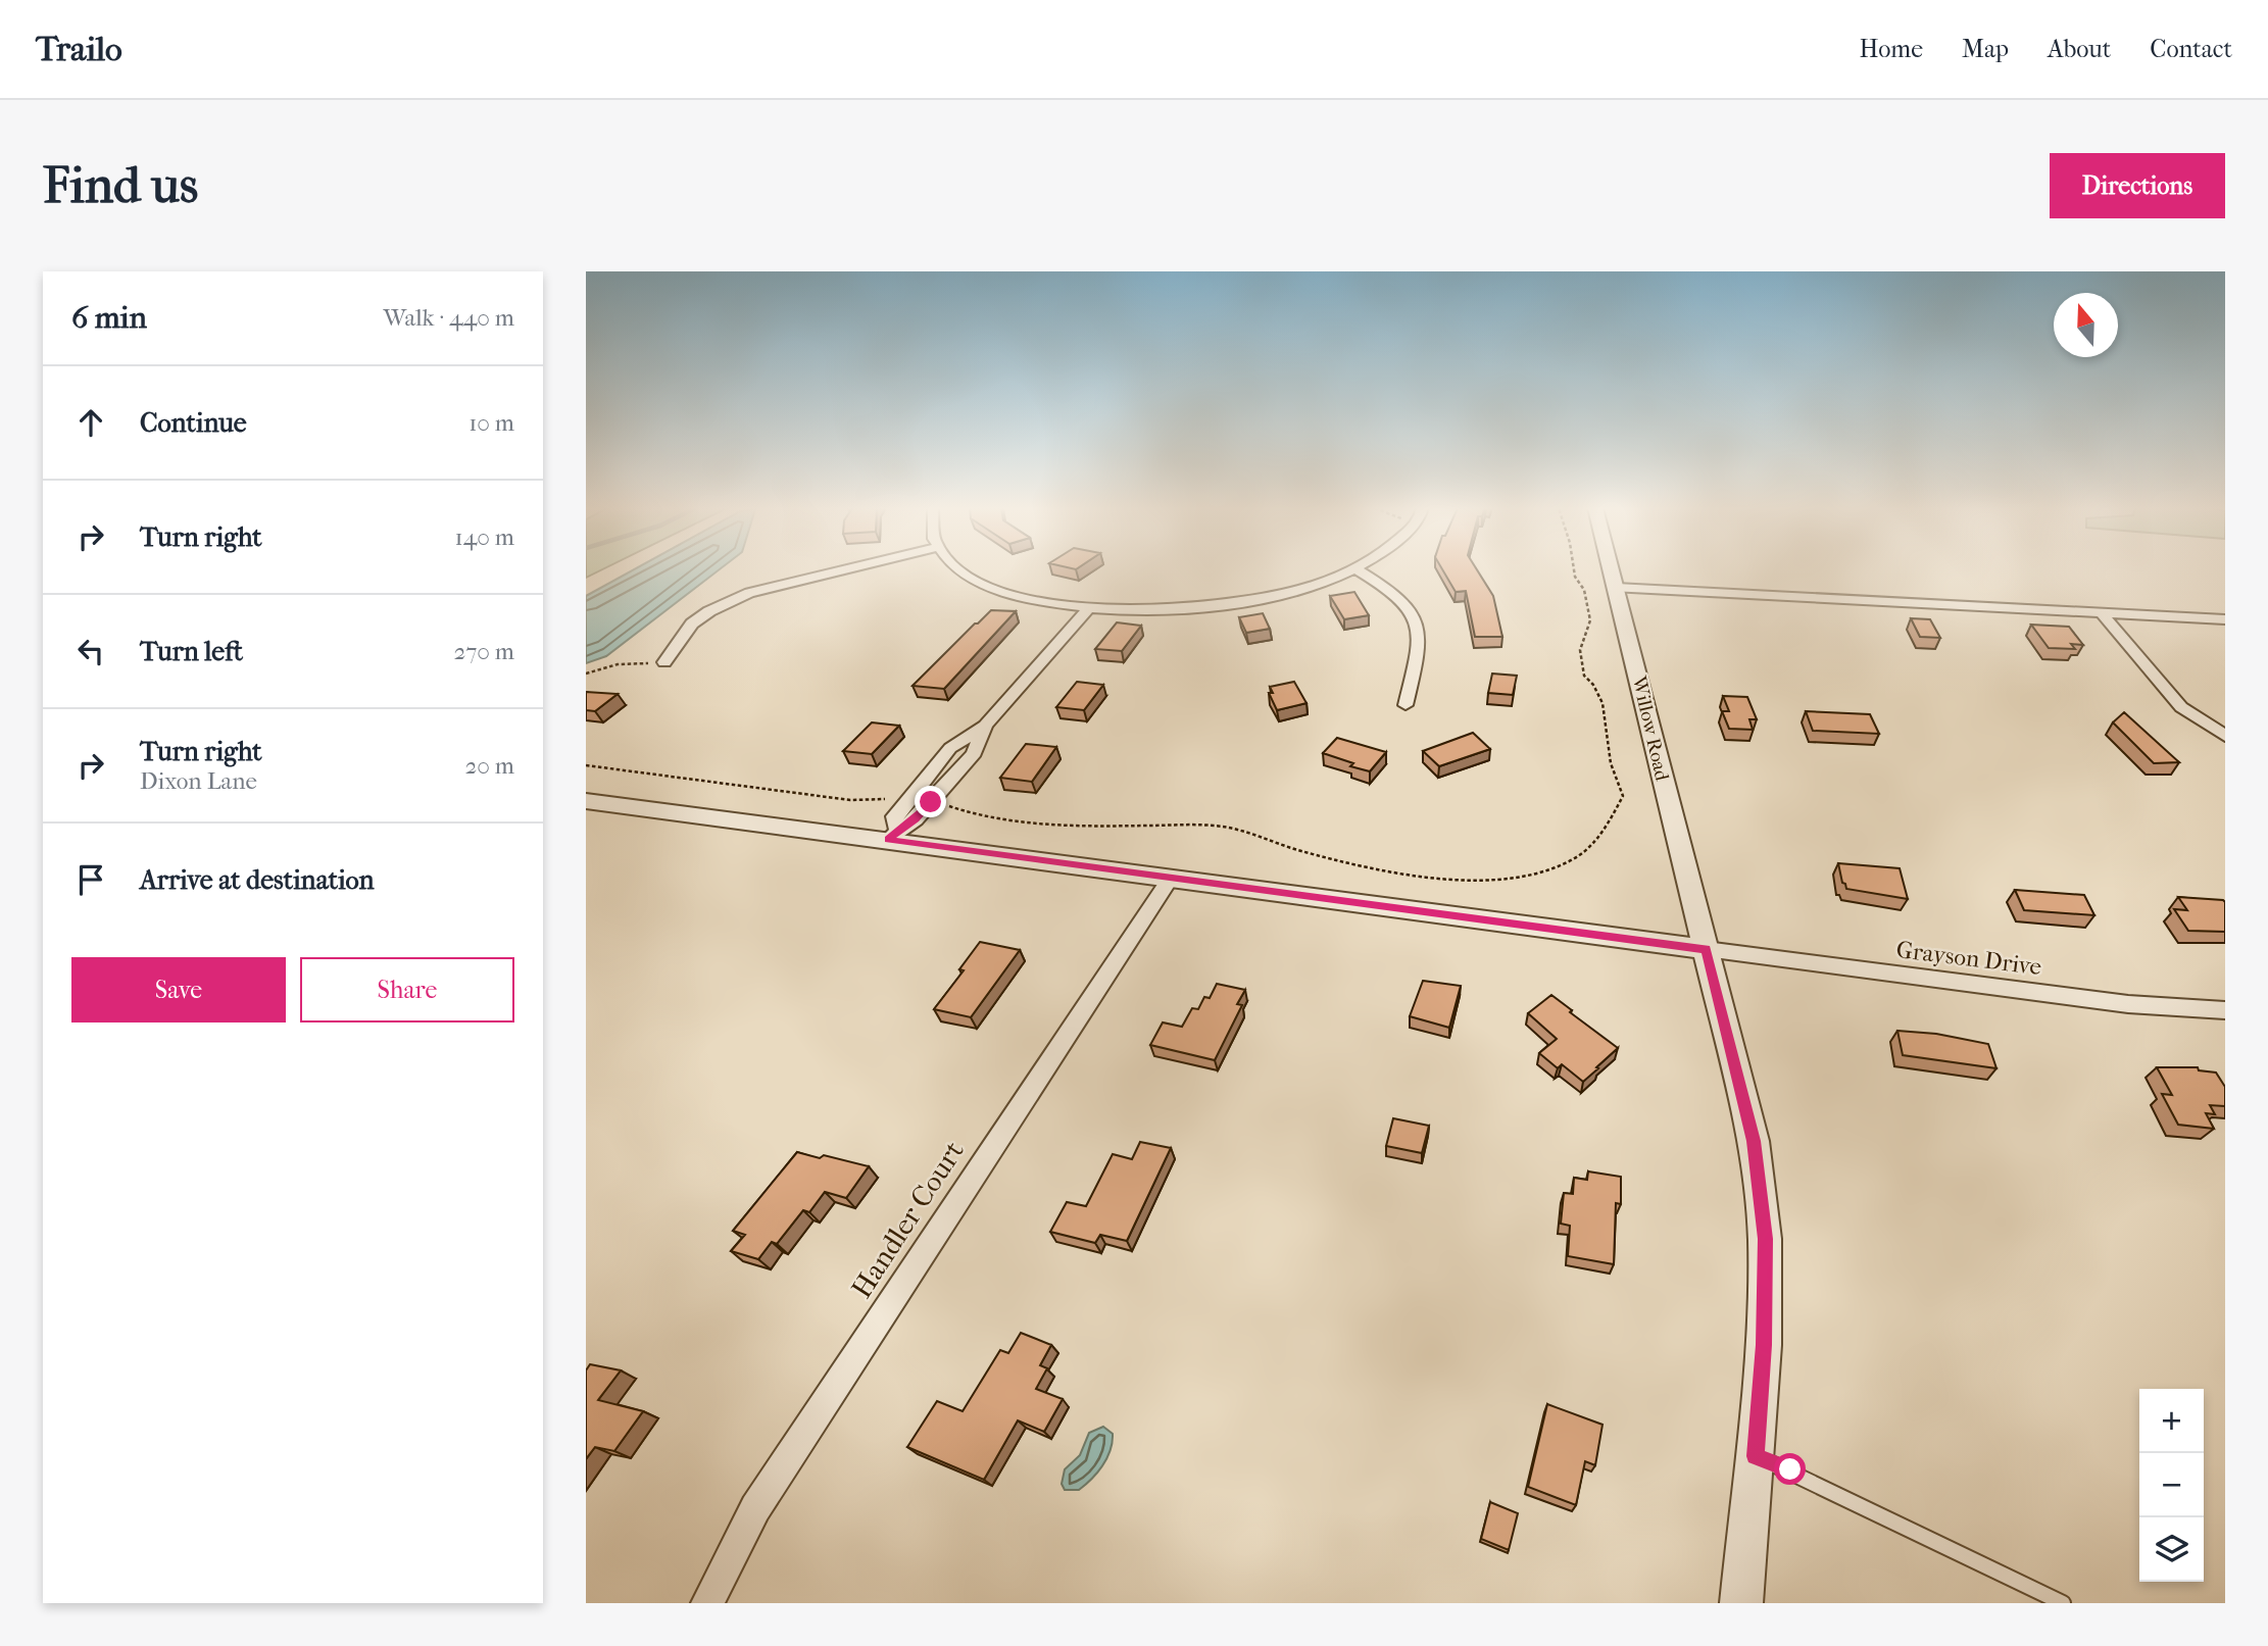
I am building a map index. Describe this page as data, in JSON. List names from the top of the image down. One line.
{"streets":{"street":["Willow Road","Grayson Drive","Handler Court"]},"crossings":[["Willow Road","Grayson Drive"]],"north":"top","page":{"header":"Trailo","nav":["Home","Map","About","Contact"],"buttons":["Directions",["Save","Share"]],"title":"Find us","heading":["6 min","Walk · 440 m"],"list":[["Continue","10 m"],["Turn right","140 m"],["Turn left","270 m"],["Turn right","Dixon Lane","20 m"],"Arrive at destination"],"map_buttons":["+","−"]}}
